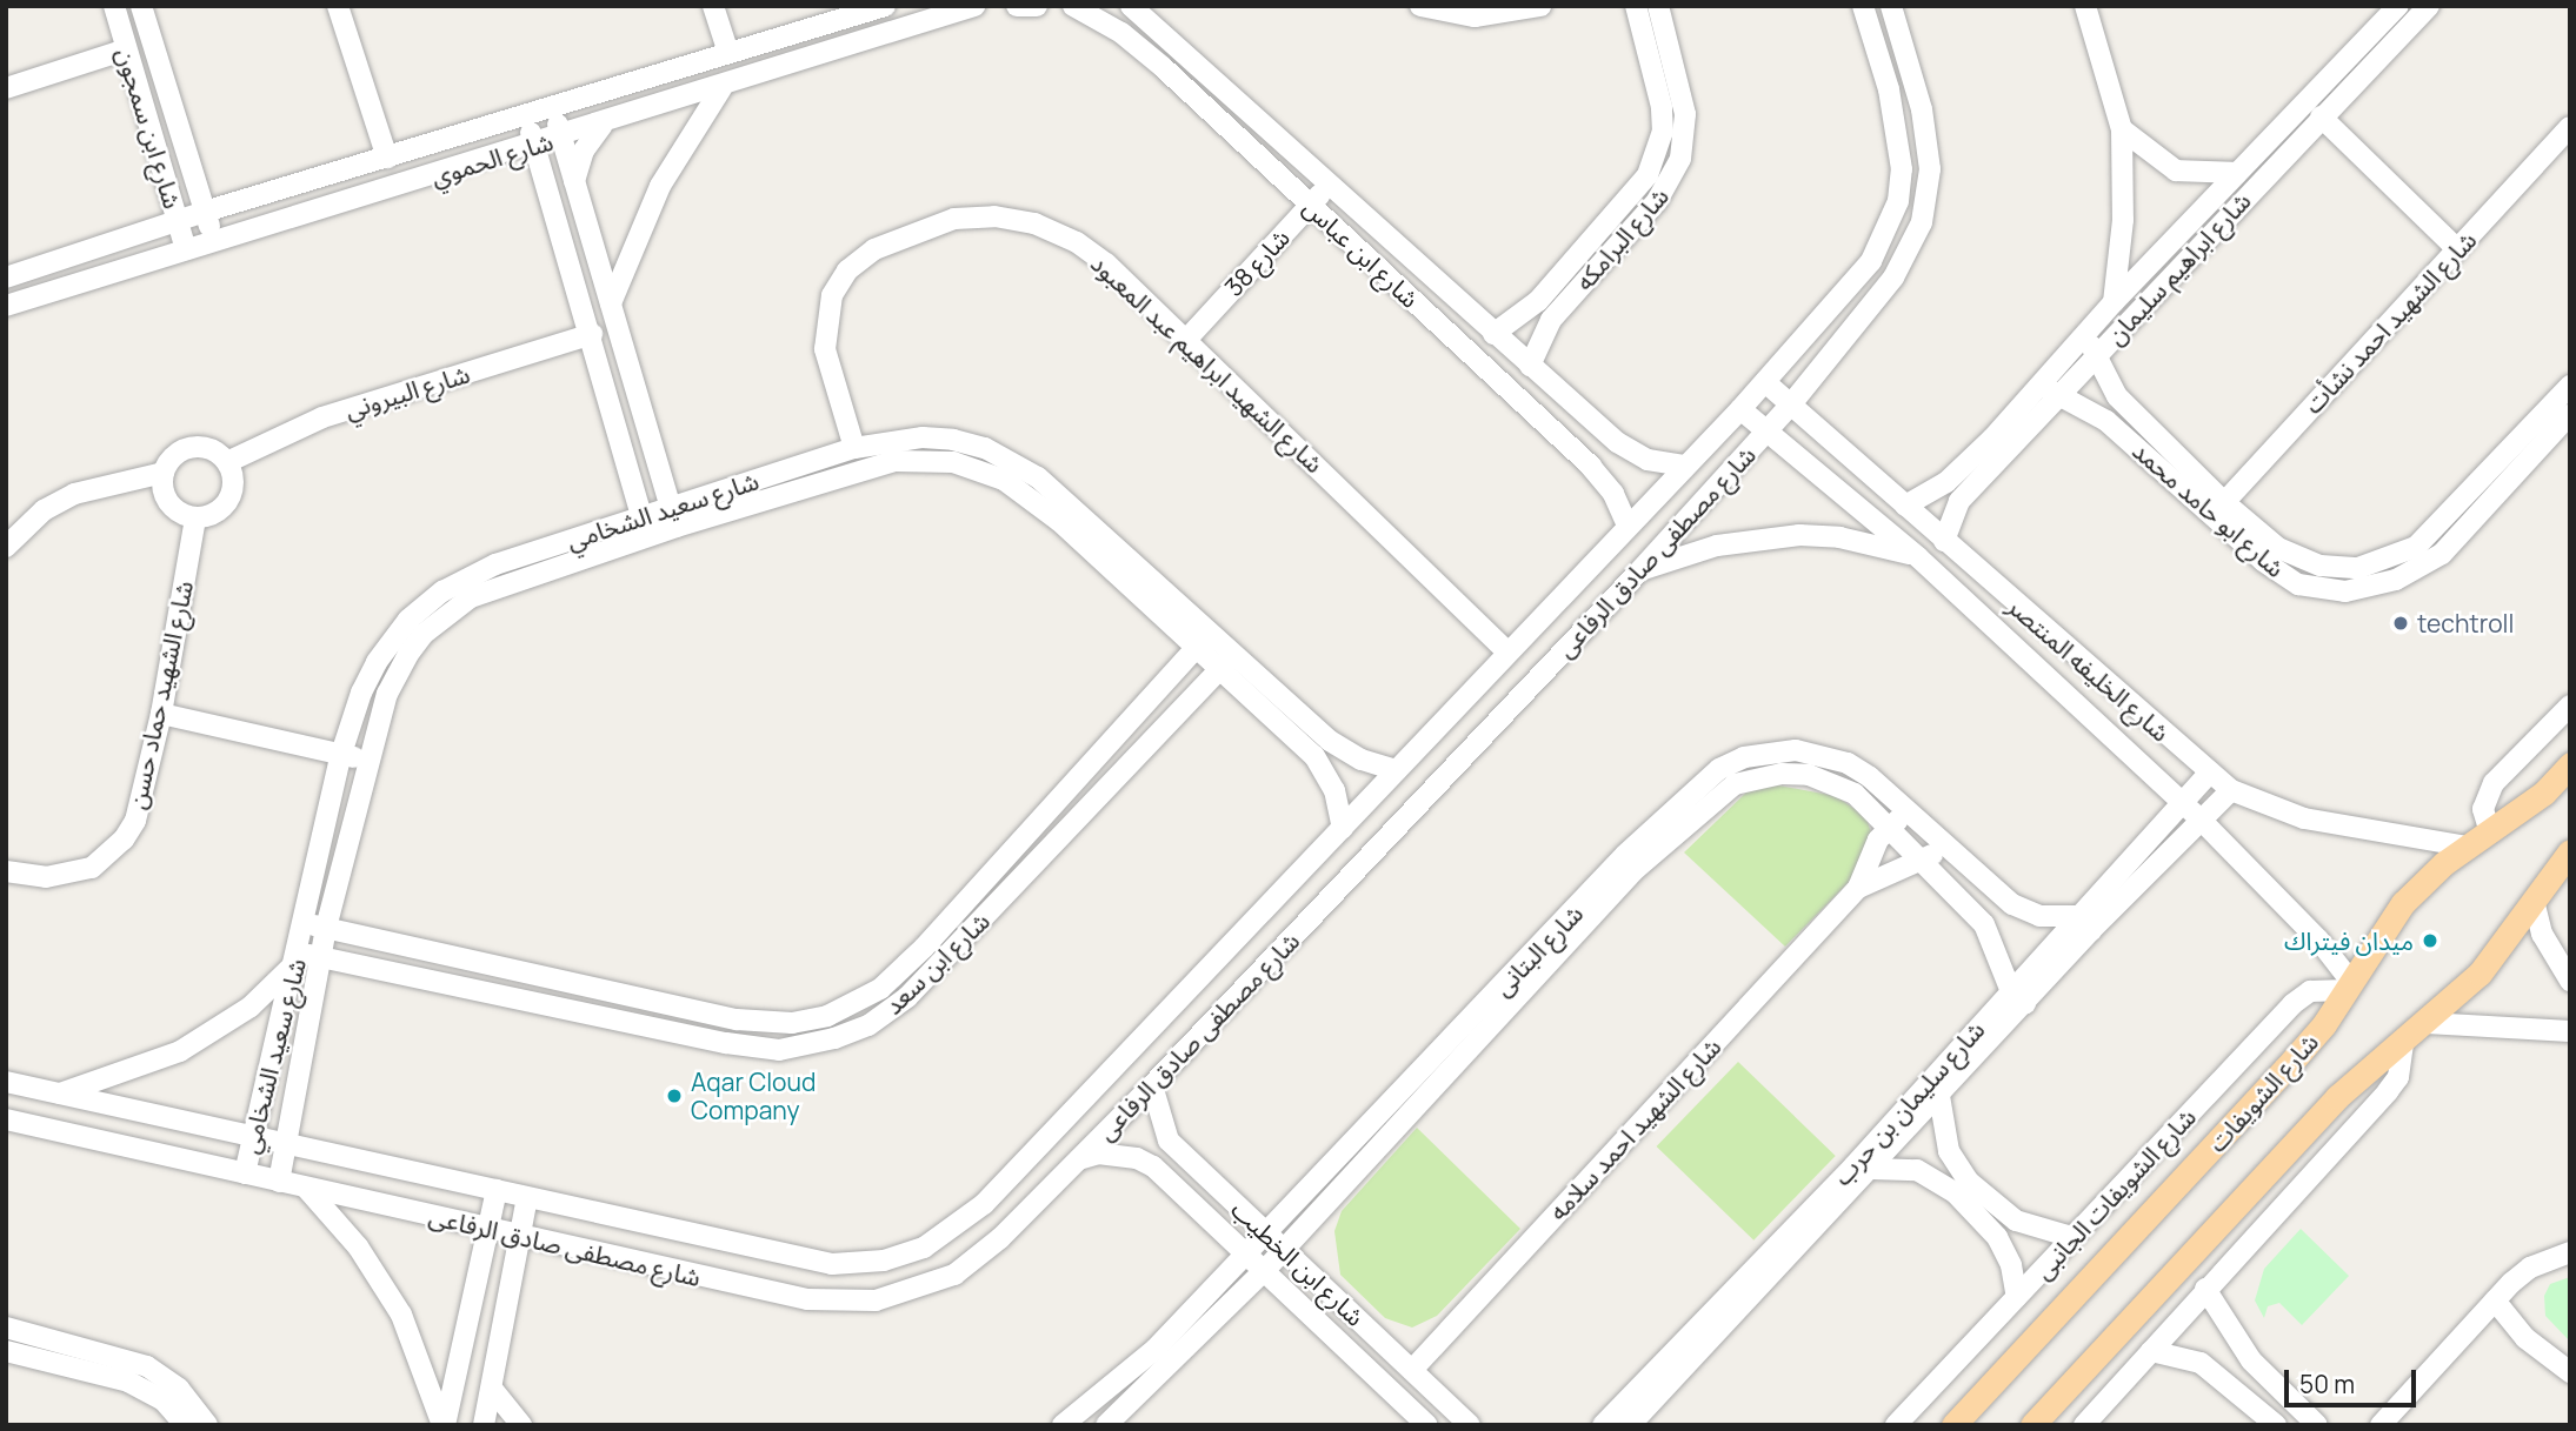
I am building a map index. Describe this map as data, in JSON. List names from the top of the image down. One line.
{"streets":{"main road":["شارع الشويفات"],"street":["شارع ابن سمجون","شارع الحموي","شارع البرامكه","شارع ابن عباس","شارع 38","شارع ابراهيم سليمان","شارع الشهيد احمد نشأت","شارع الشهيد ابراهيم عبد المعبود","شارع البيروني","شارع ابو حامد محمد","شارع سعيد الشخامي","شارع مصطفى صادق الرفاعى","شارع الخليفه المنتصر","شارع الشهيد حماد حسن","شارع البتانى","شارع ابن سعد","شارع سليمان بن حرب","شارع الشهيد احمد سلامه","شارع الشويفات الجانبى","شارع ابن الخطيب"]},"crossings":[["شارع ابن سمجون","شارع الحموي"],["شارع البرامكه","شارع ابن عباس"],["شارع ابن عباس","شارع 38"],["شارع ابن عباس","شارع مصطفى صادق الرفاعى"],["شارع 38","شارع الشهيد ابراهيم عبد المعبود"],["شارع ابراهيم سليمان","شارع ابو حامد محمد"],["شارع ابراهيم سليمان","شارع الخليفه المنتصر"],["شارع الشهيد احمد نشأت","شارع ابو حامد محمد"],["شارع الشهيد ابراهيم عبد المعبود","شارع سعيد الشخامي"],["شارع الشهيد ابراهيم عبد المعبود","شارع مصطفى صادق الرفاعى"],["شارع البيروني","شارع الشهيد حماد حسن"],["شارع سعيد الشخامي","شارع مصطفى صادق الرفاعى"],["شارع سعيد الشخامي","شارع ابن سعد"],["شارع مصطفى صادق الرفاعى","شارع الخليفه المنتصر"],["شارع مصطفى صادق الرفاعى","شارع ابن الخطيب"],["شارع الخليفه المنتصر","شارع الشويفات"],["شارع الخليفه المنتصر","شارع سليمان بن حرب"],["شارع الخليفه المنتصر","شارع الشويفات الجانبى"],["شارع البتانى","شارع سليمان بن حرب"],["شارع البتانى","شارع الشهيد احمد سلامه"],["شارع البتانى","شارع ابن الخطيب"],["شارع الشويفات","شارع الشويفات الجانبى"],["شارع الشهيد احمد سلامه","شارع ابن الخطيب"]],"places":["techtroll","ميدان فيتراك","Aqar Cloud Company"],"scale_bar":"50 m"}
